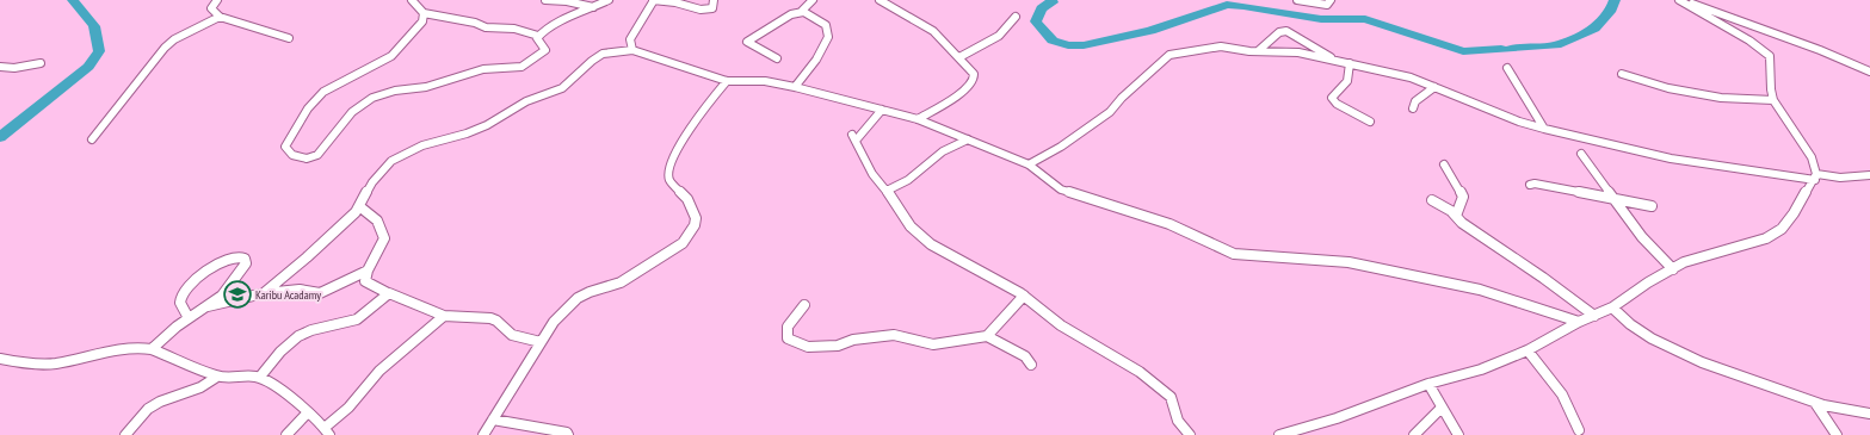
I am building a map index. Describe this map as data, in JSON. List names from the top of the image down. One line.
{"places":{"school or university":["Karibu Acadamy"]}}
